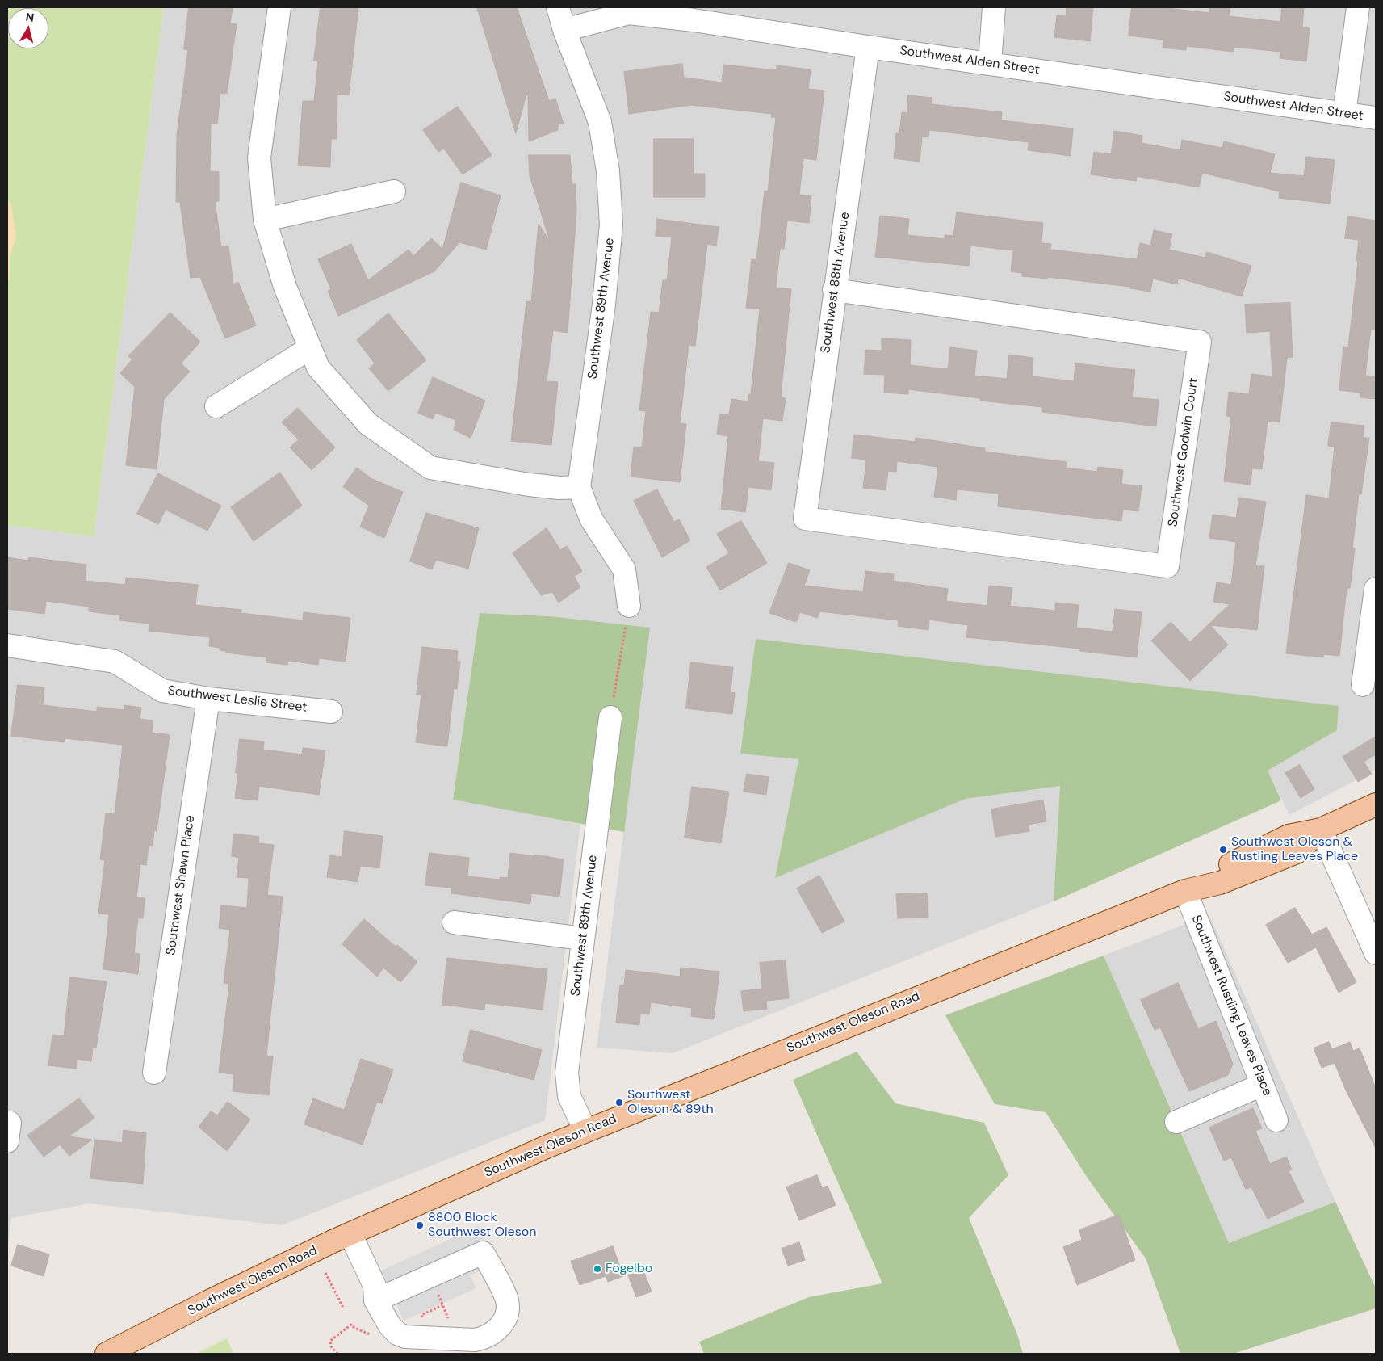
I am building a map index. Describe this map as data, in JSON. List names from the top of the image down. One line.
{"streets":{"main road":["Southwest Oleson Road"],"street":["Southwest Alden Street","Southwest 88th Avenue","Southwest 89th Avenue","Southwest Godwin Court","Southwest Leslie Street","Southwest Shawn Place","Southwest Rustling Leaves Place"]},"crossings":[["Southwest Alden Street","Southwest 88th Avenue"],["Southwest Alden Street","Southwest 89th Avenue"],["Southwest 88th Avenue","Southwest Godwin Court"],["Southwest 89th Avenue","Southwest Oleson Road"],["Southwest Leslie Street","Southwest Shawn Place"],["Southwest Rustling Leaves Place","Southwest Oleson Road"]],"places":["Southwest Oleson & Rustling Leaves Place","Southwest Oleson & 89th","8800 Block Southwest Oleson","Fogelbo"],"north":"top"}
